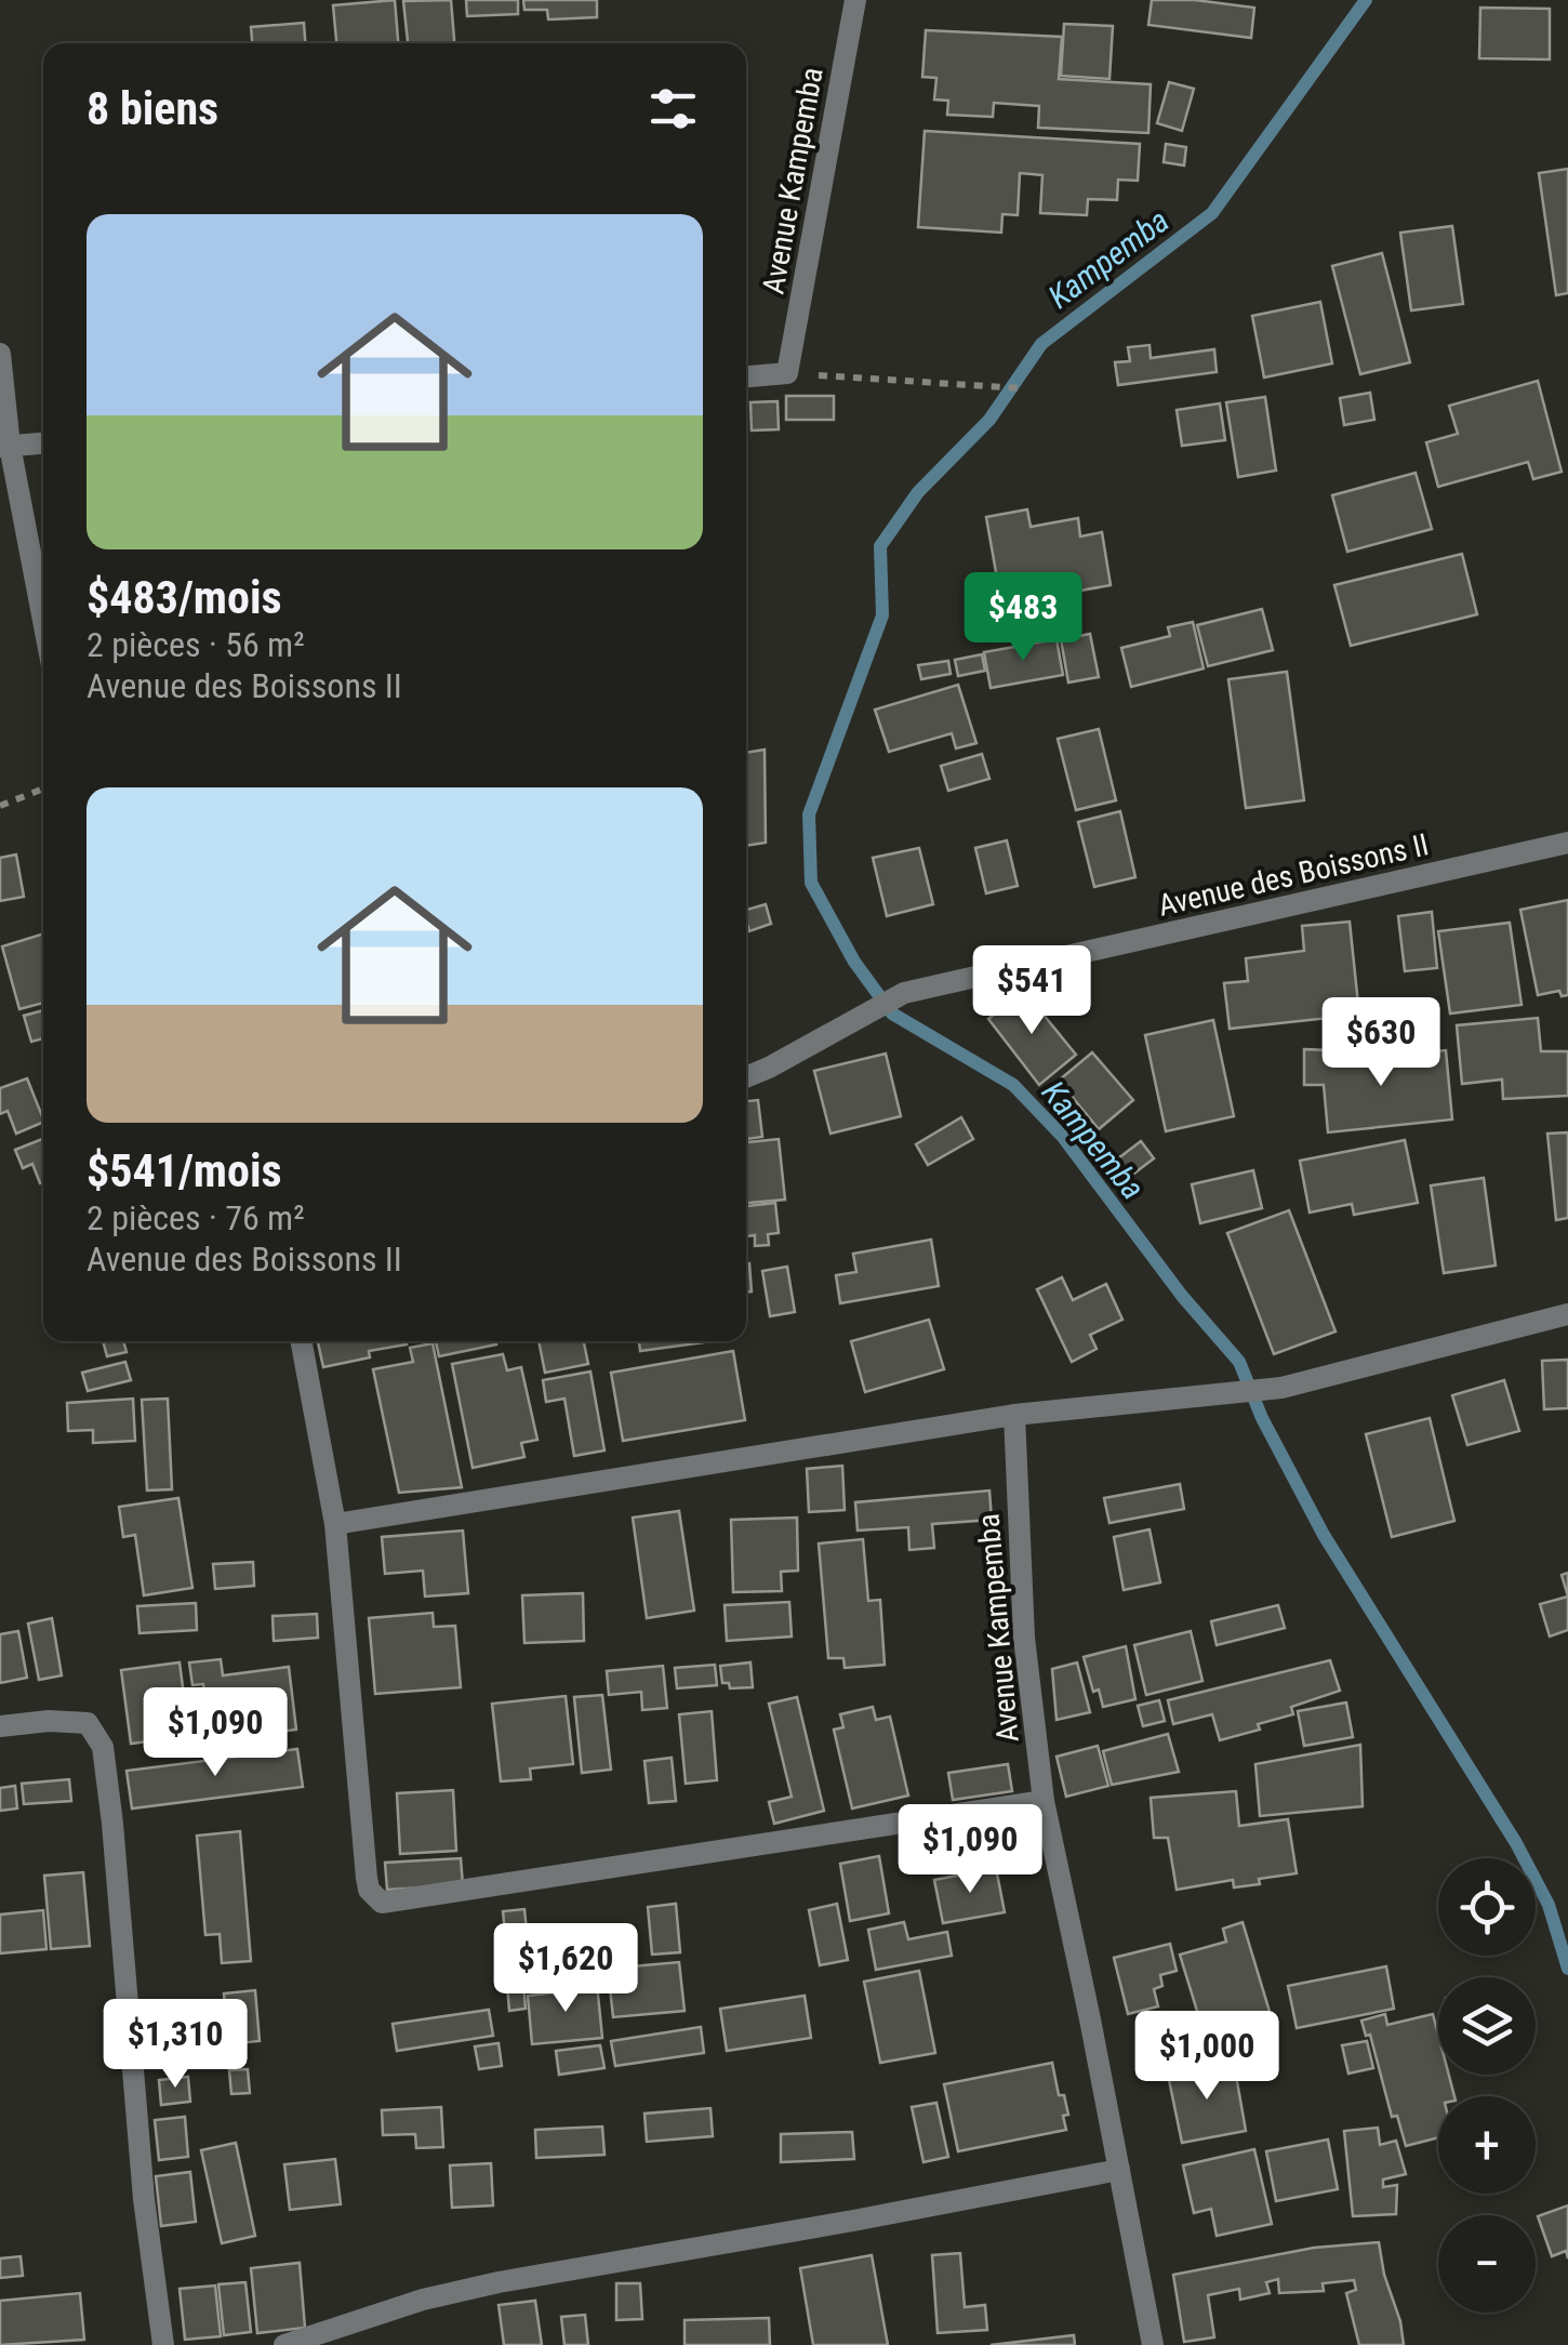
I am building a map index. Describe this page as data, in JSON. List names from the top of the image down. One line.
{"streets":{"street":["Avenue Kampemba","Avenue des Boissons II"]},"water":["Kampemba"],"page":{"heading":"8 biens","list":[{"name":"$483/mois","note":"2 pièces · 56 m² · Avenue des Boissons II"},{"name":"$541/mois","note":"2 pièces · 76 m² · Avenue des Boissons II"}],"price":["$483","$541","$630","$1,090","$1,090","$1,620","$1,310","$1,000"],"map_buttons":["+","−"]}}
